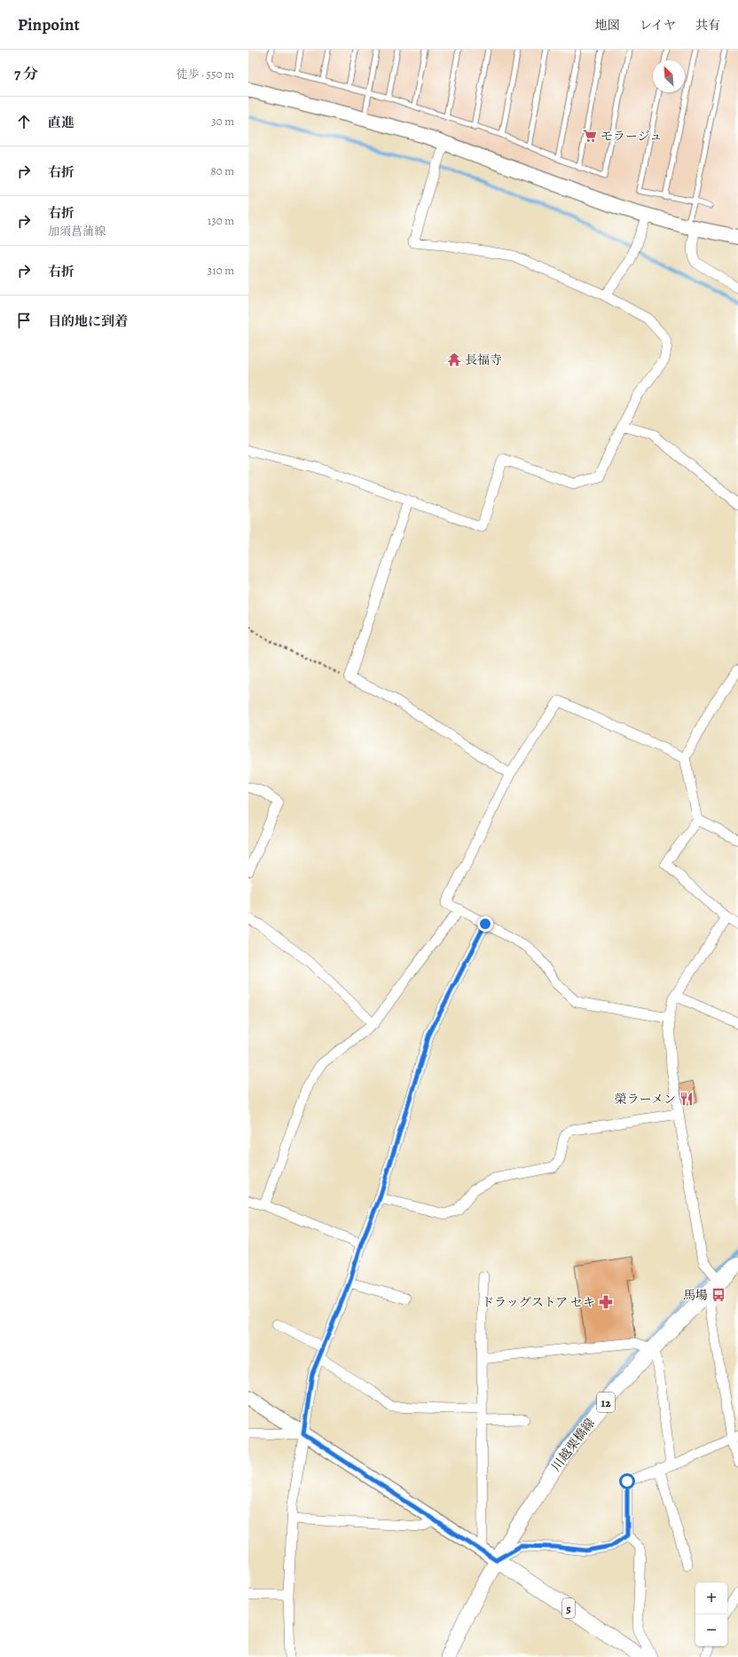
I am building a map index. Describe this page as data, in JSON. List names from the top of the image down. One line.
{"streets":{"main road":["12","川越栗橋線","5"]},"crossings":[["川越栗橋線","5"]],"places":{"supermarket":["モラージュ"],"temple":["長福寺"],"restaurant":["榮ラーメン"],"bus stop":["馬場"],"pharmacy":["ドラッグストア セキ"]},"north":"top left","page":{"header":"Pinpoint","nav":["地図","レイヤ","共有"],"heading":["7 分","徒歩 · 550 m"],"list":[["直進","30 m"],["右折","80 m"],["右折","加須菖蒲線","130 m"],["右折","310 m"],"目的地に到着"],"map_buttons":["+","−"]}}
